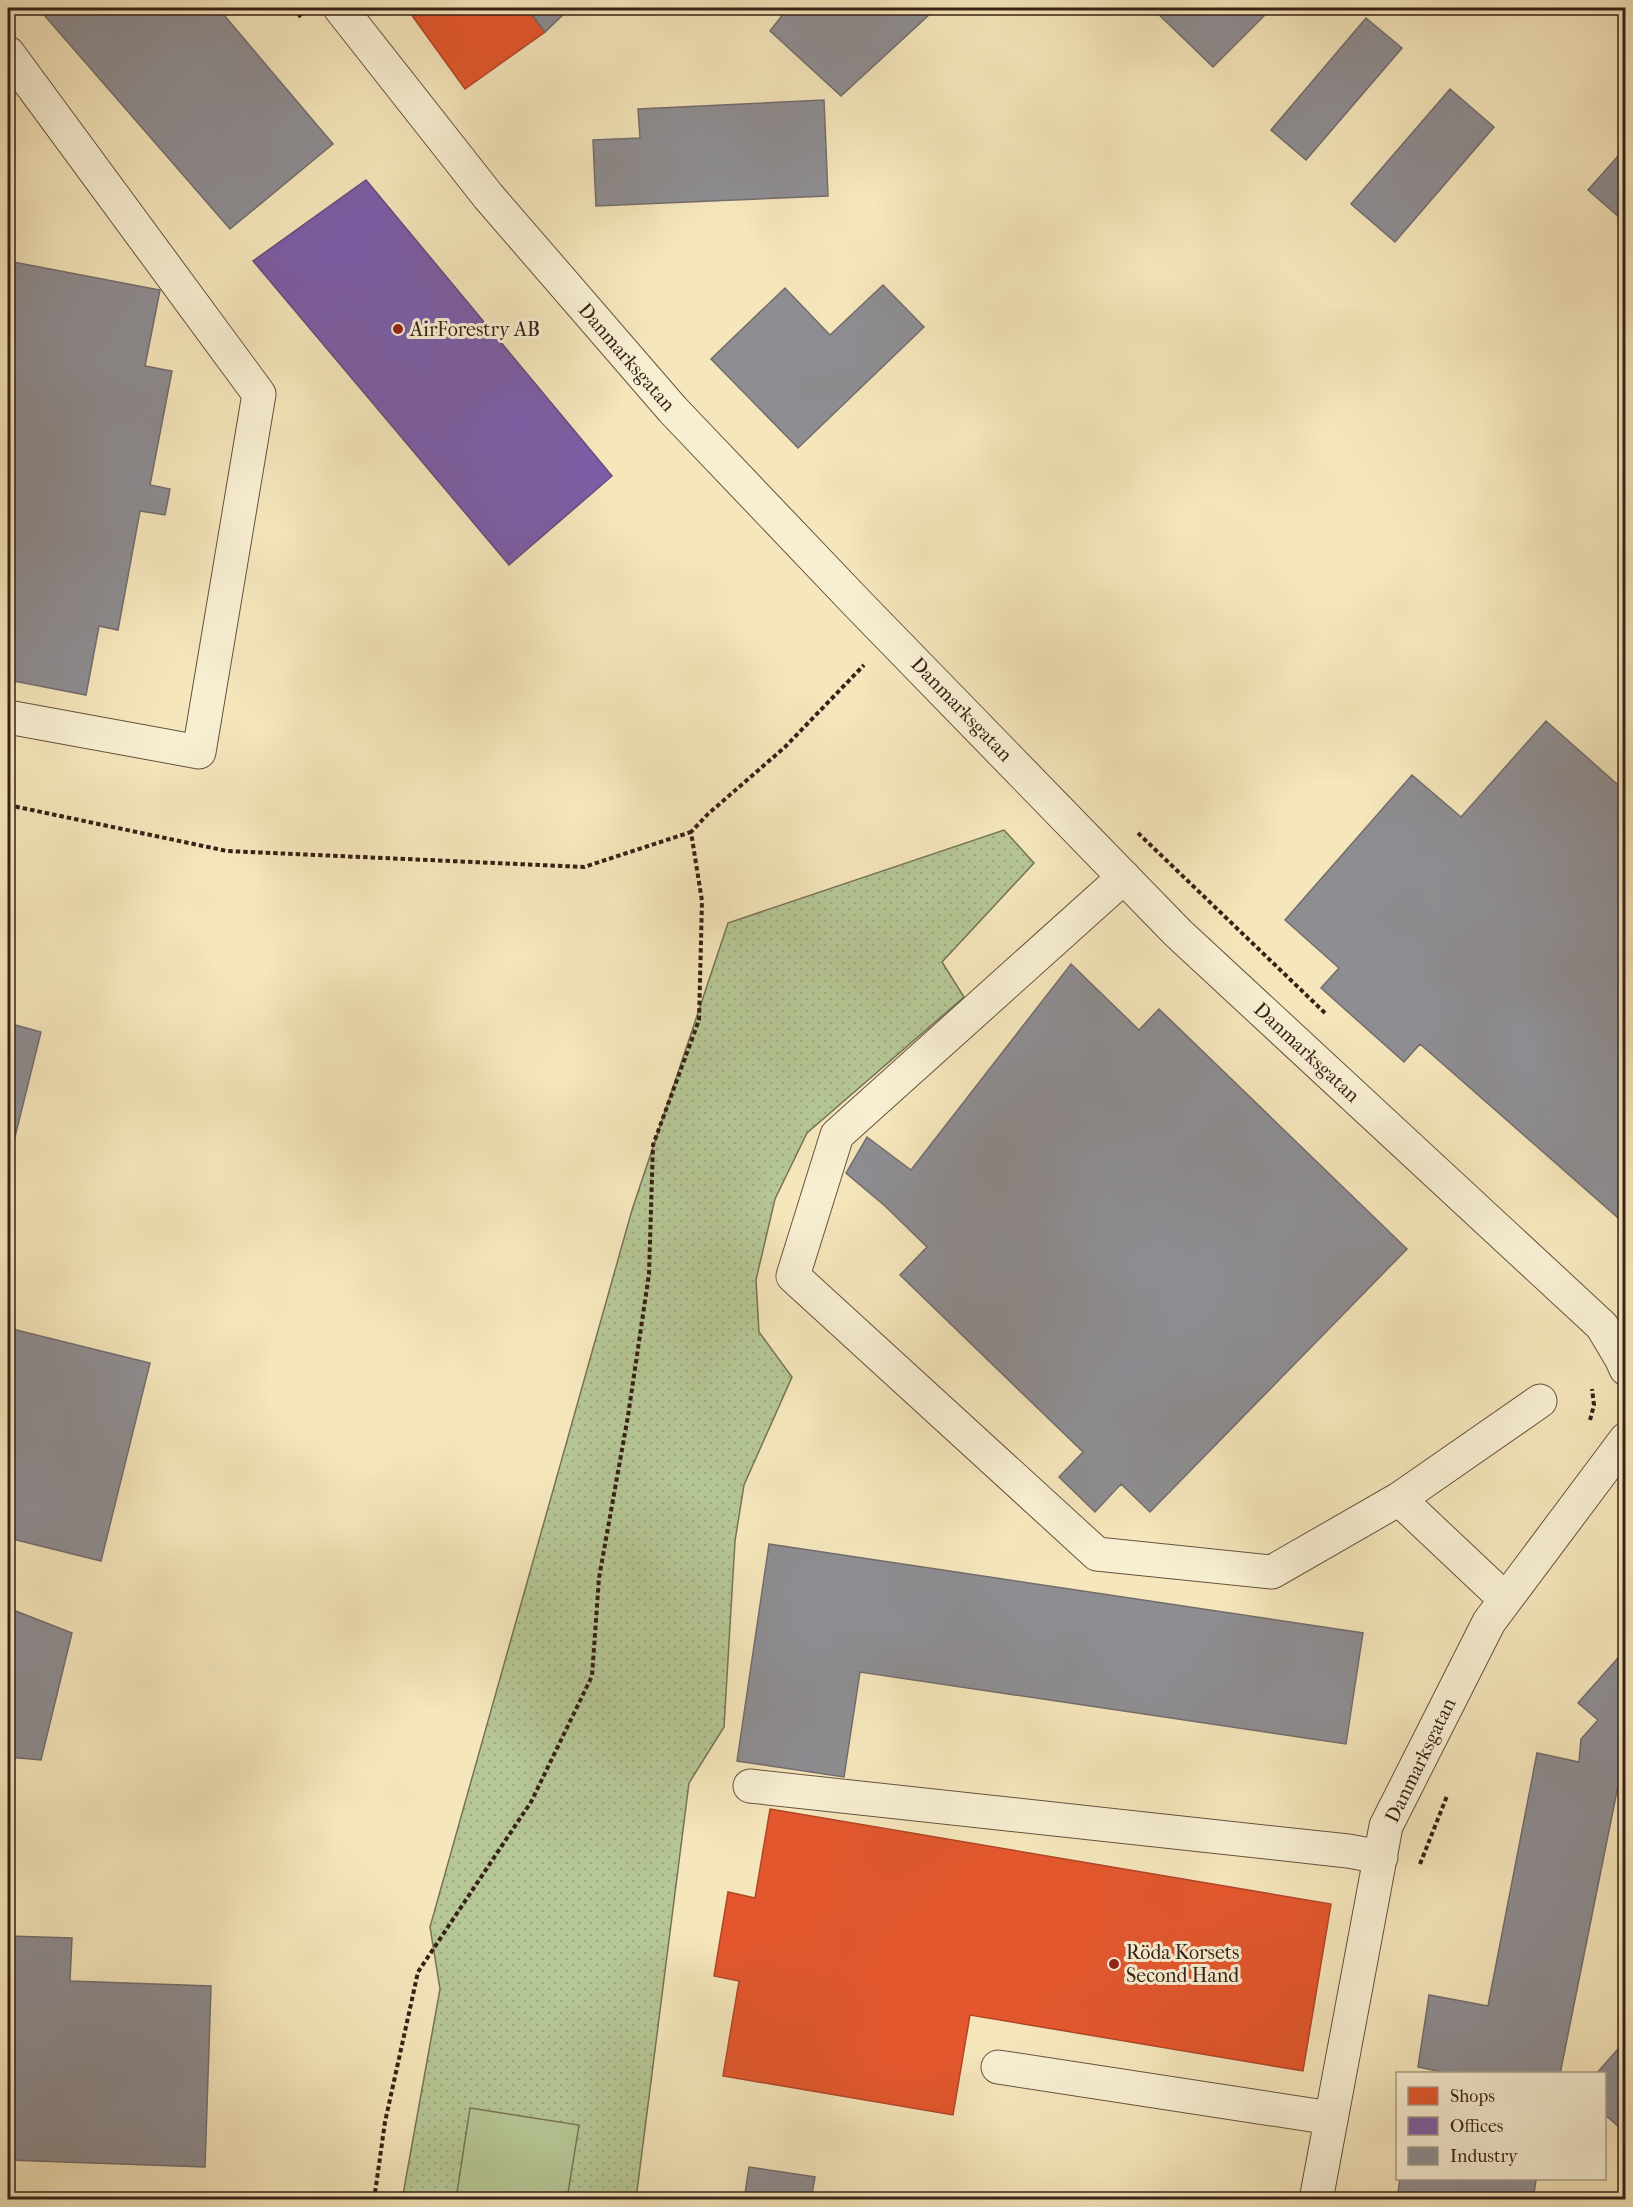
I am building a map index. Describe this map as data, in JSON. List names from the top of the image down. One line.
{"streets":{"street":["Danmarksgatan"]},"places":["AirForestry AB","Röda Korsets Second Hand"],"legend":["Shops","Offices","Industry"]}
